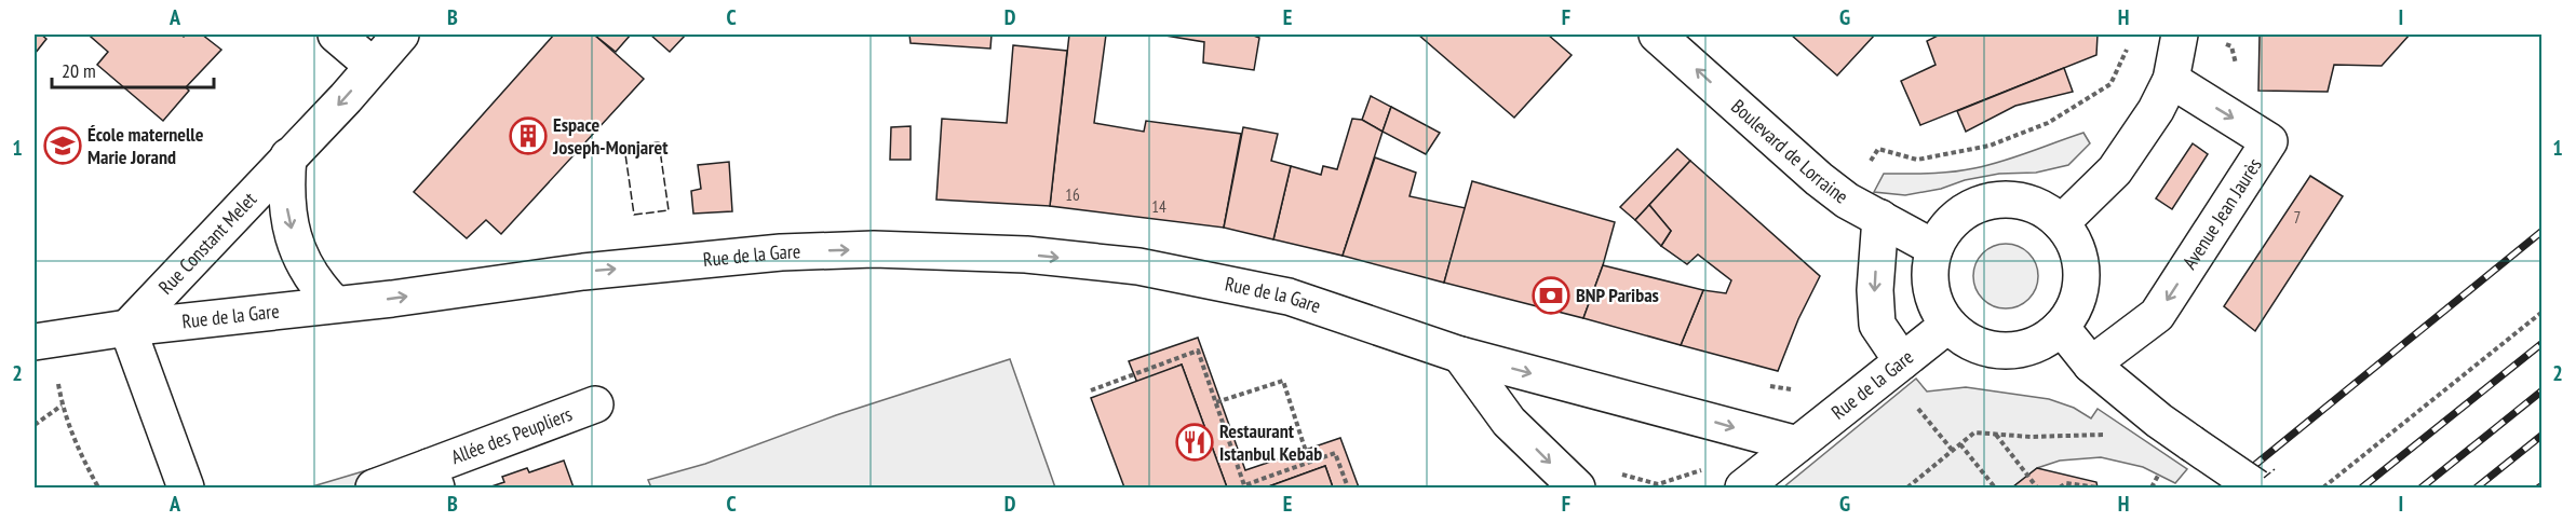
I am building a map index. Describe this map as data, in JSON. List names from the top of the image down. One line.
{"streets":{"street":["Boulevard de Lorraine","Avenue Jean Jaurès","Rue Constant Melet","Rue de la Gare","Allée des Peupliers"]},"crossings":[["Boulevard de Lorraine","Rue de la Gare"],["Rue Constant Melet","Rue de la Gare"]],"one_way":["Boulevard de Lorraine","Rue Constant Melet","Rue de la Gare"],"places":{"building":["Espace Joseph-Monjaret"],"school or university":["École maternelle Marie Jorand"],"bank":["BNP Paribas"],"restaurant":["Restaurant Istanbul Kebab"]},"house_numbers":["16","14","7"],"scale_bar":"20 m","grid":{"columns":["A","B","C","D","E","F","G","H","I"],"rows":["1","2"]}}
